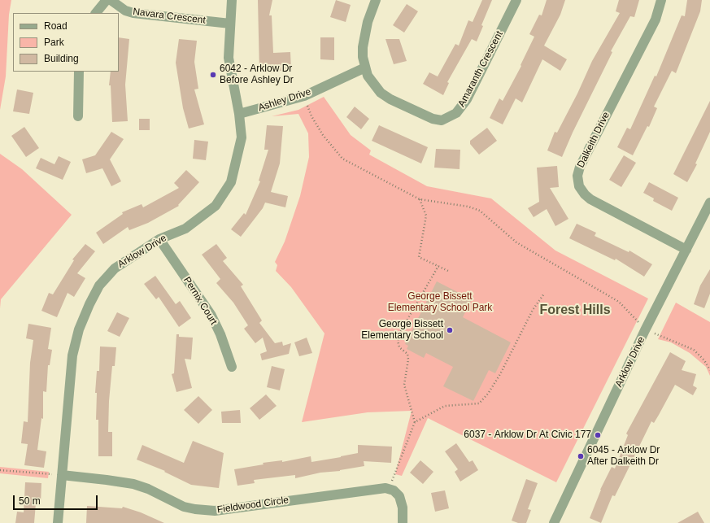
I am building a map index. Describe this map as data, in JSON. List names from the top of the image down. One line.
{"streets":{"street":["Navara Crescent","Amaranth Crescent","Ashley Drive","Dalkeith Drive","Arklow Drive","Pernix Court","Fieldwood Circle"]},"crossings":[["Navara Crescent","Arklow Drive"],["Amaranth Crescent","Ashley Drive"],["Ashley Drive","Arklow Drive"],["Dalkeith Drive","Arklow Drive"],["Arklow Drive","Pernix Court"],["Arklow Drive","Fieldwood Circle"]],"districts":["Forest Hills"],"parks":["George Bissett Elementary School Park"],"places":["6042 - Arklow Dr Before Ashley Dr","George Bissett Elementary School","6037 - Arklow Dr At Civic 177","6045 - Arklow Dr After Dalkeith Dr"],"legend":["Road","Park","Building"],"scale_bar":"50 m"}
